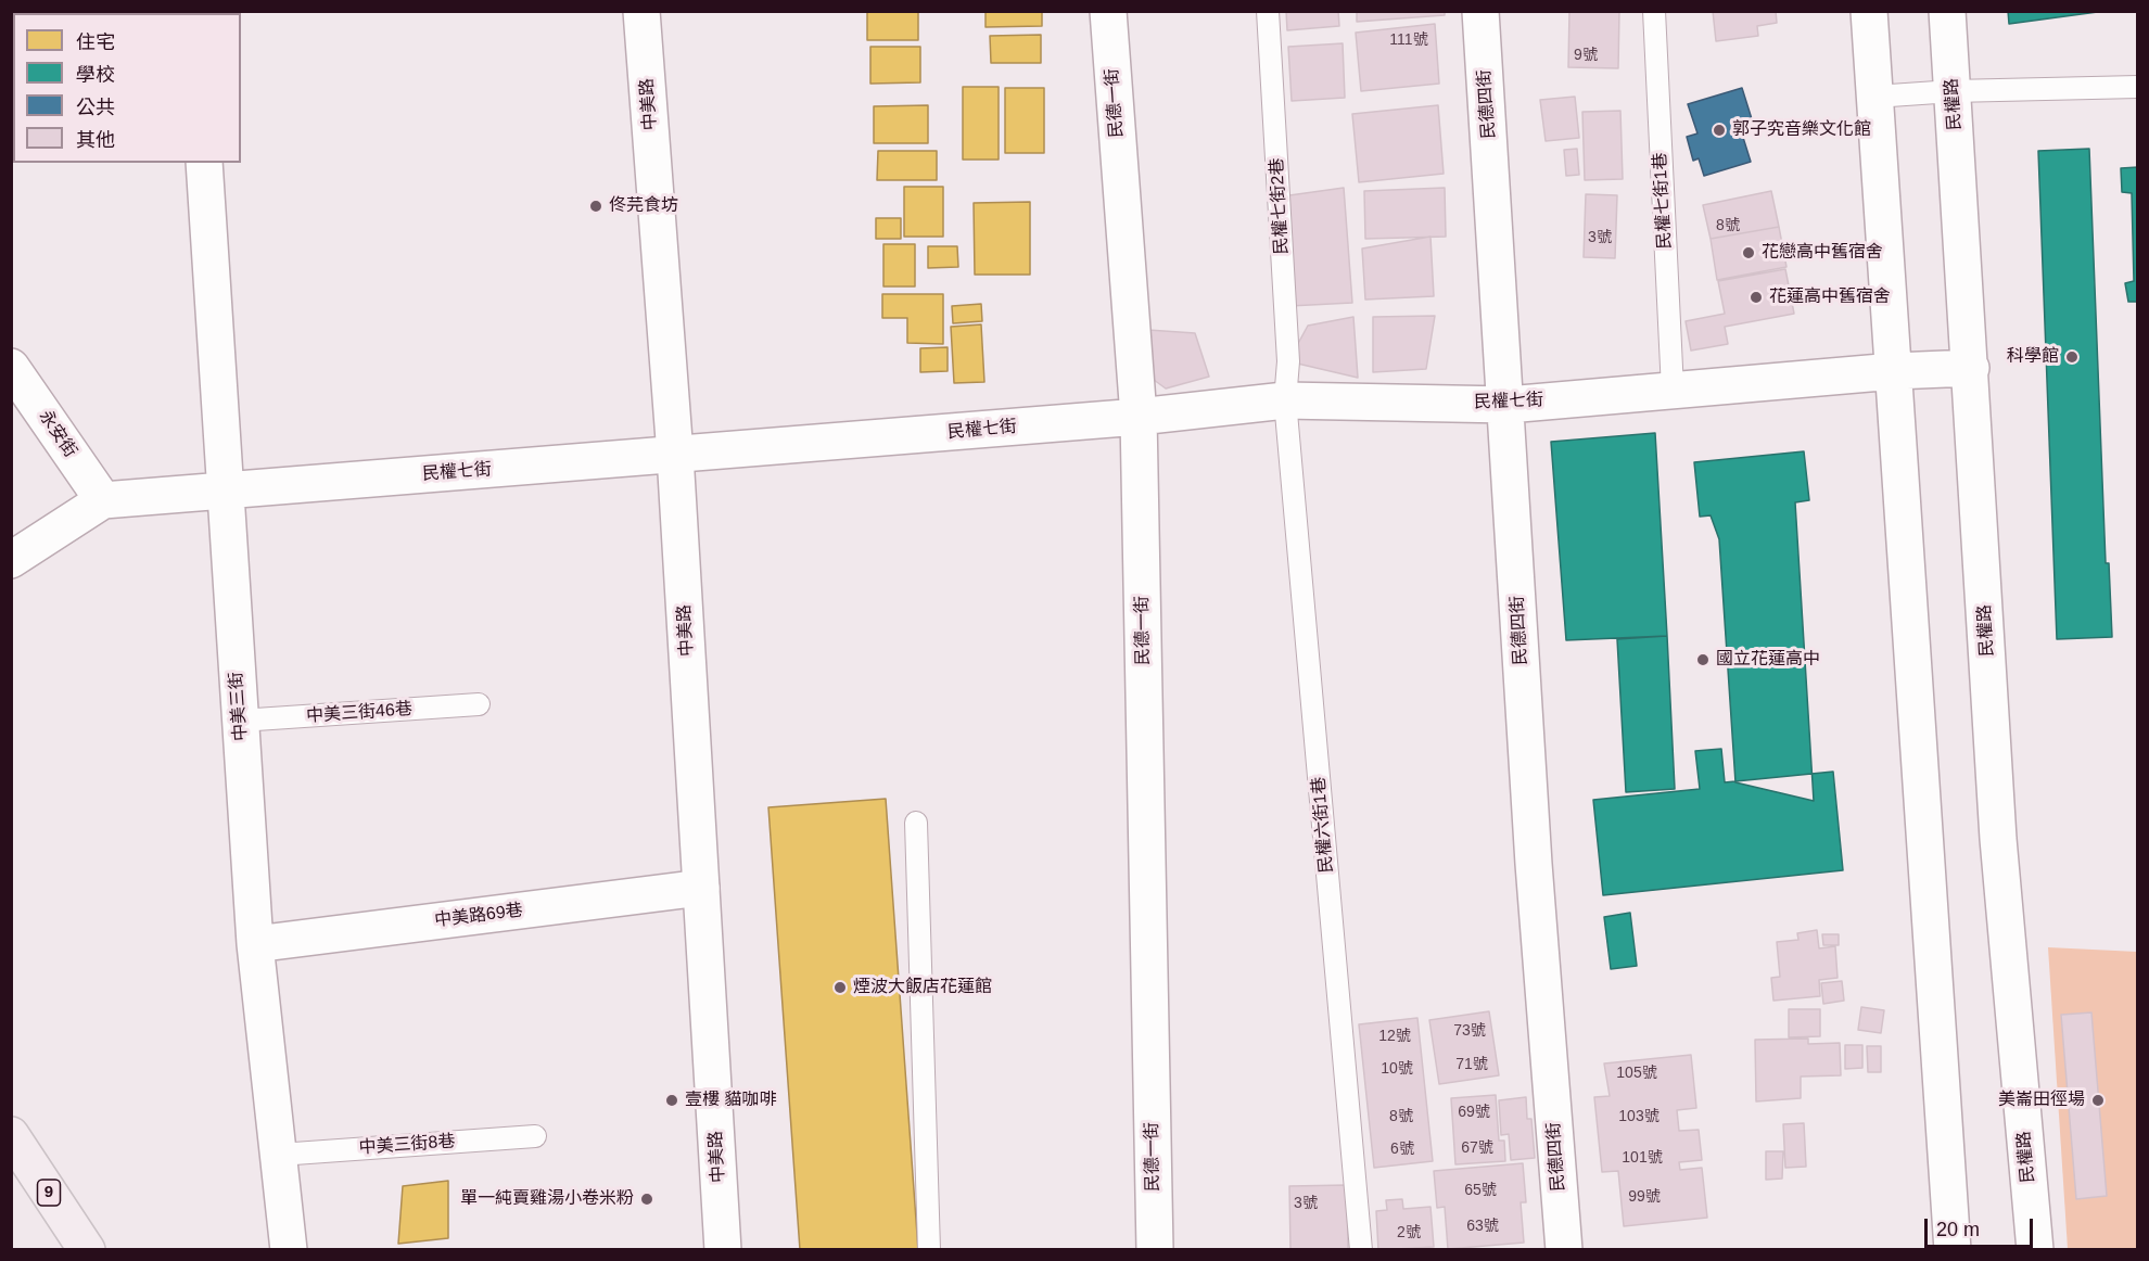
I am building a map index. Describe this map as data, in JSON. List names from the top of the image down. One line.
{"streets":{"main road":["9"],"street":["民德一街","中美路","民德四街","民權路","民權七街","永安街","中美三街","中美路69巷"],"lane":["民權七街1巷","民權七街2巷","中美三街46巷","民權六街1巷","中美三街8巷"]},"crossings":[["民德一街","民權七街"],["中美路","民權七街"],["中美路","中美路69巷"],["民德四街","民權七街"],["民權路","民權七街"],["民權七街1巷","民權七街"],["民權七街2巷","民權七街"],["民權七街2巷","民權六街1巷"],["民權七街","永安街"],["民權七街","中美三街"],["民權七街","民權六街1巷"],["中美三街","中美三街46巷"],["中美三街","中美路69巷"],["中美三街","中美三街8巷"]],"places":["郭子究音樂文化館","佟芫食坊","花戀高中舊宿舍","花蓮高中舊宿舍","科學館","國立花蓮高中","煙波大飯店花蓮館","壹樓 貓咖啡","美崙田徑場","單一純賣雞湯小卷米粉"],"house_numbers":["111號","9號","8號","3號","73號","12號","71號","10號","105號","69號","8號","103號","67號","6號","101號","65號","99號","3號","63號","2號"],"legend":["住宅","學校","公共","其他"],"scale_bar":"20 m"}
